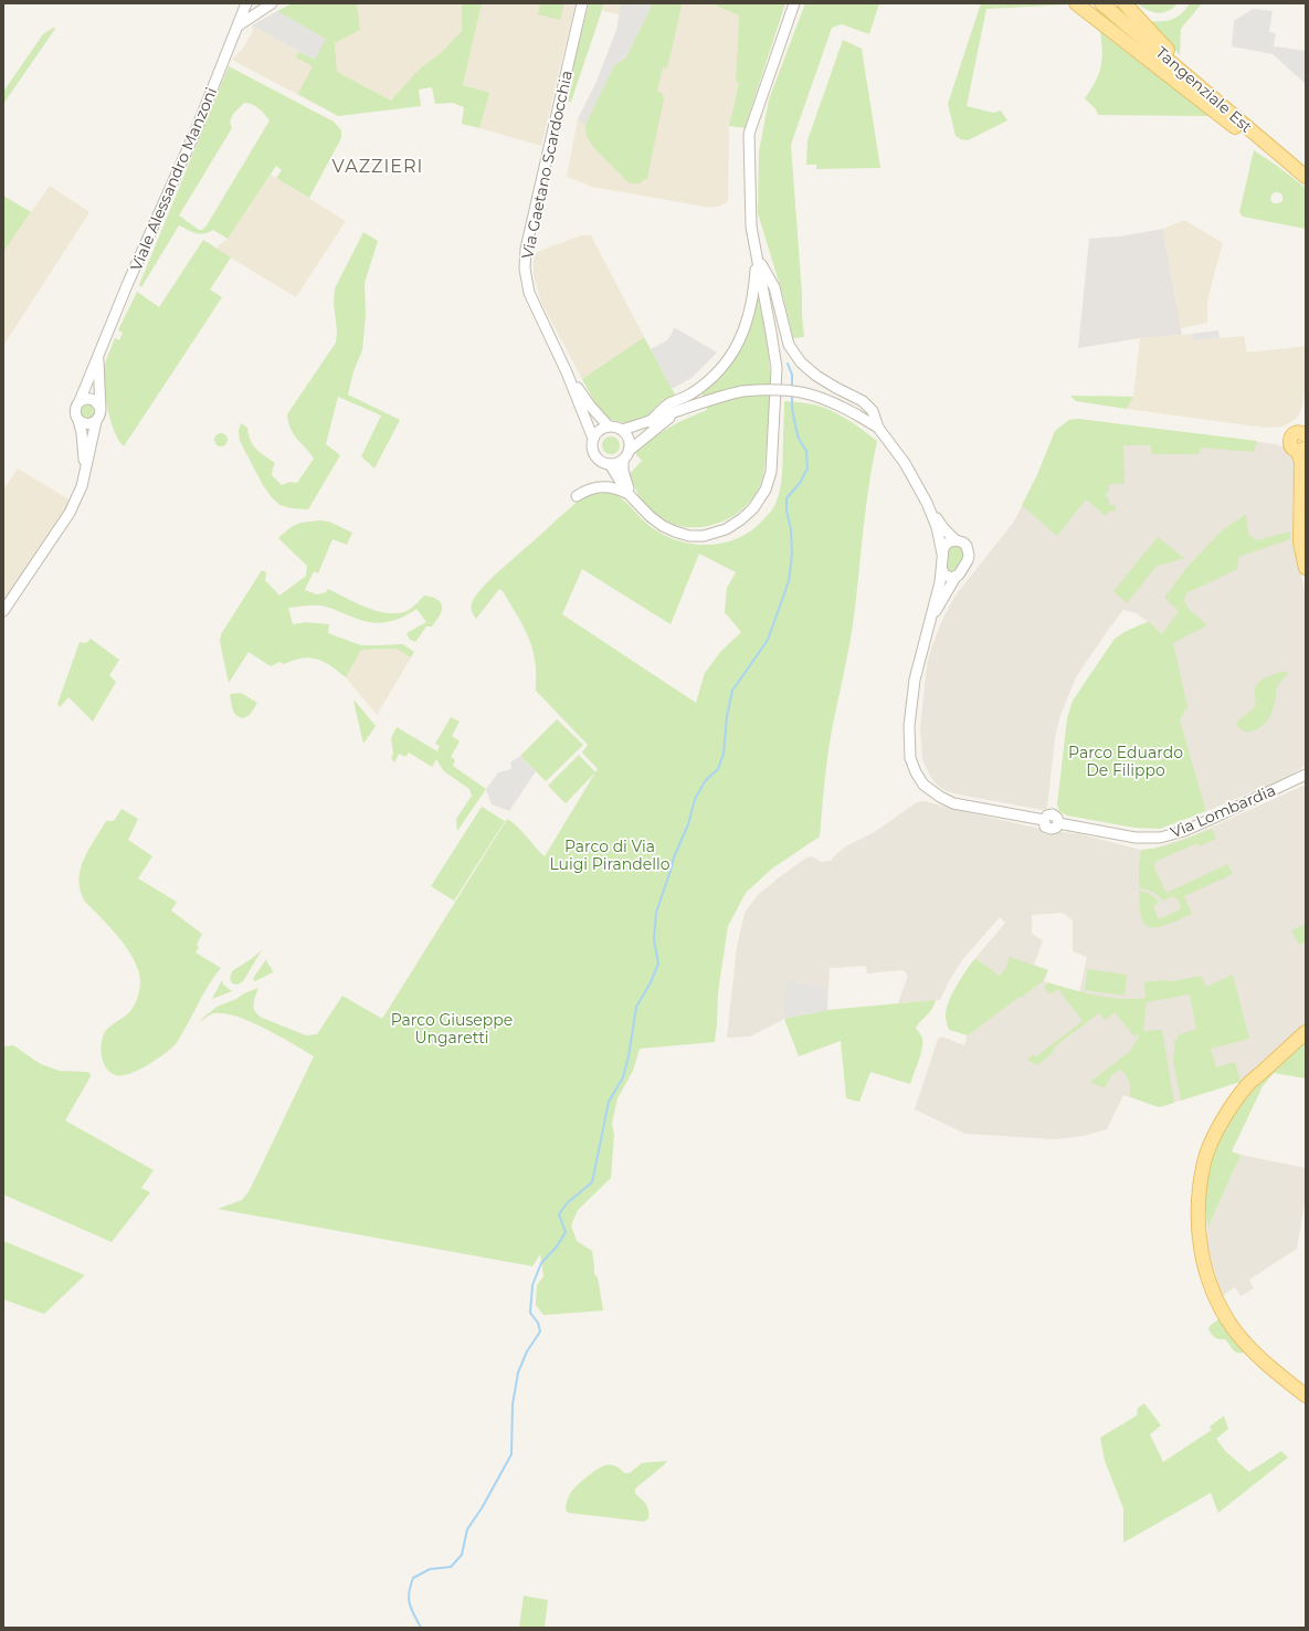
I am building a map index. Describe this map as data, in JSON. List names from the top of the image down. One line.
{"streets":{"main road":["Tangenziale Est"],"street":["Via Gaetano Scardocchia","Viale Alessandro Manzoni","Via Lombardia"]},"districts":["VAZZIERI"],"parks":["Parco Eduardo De Filippo","Parco di Via Luigi Pirandello","Parco Giuseppe Ungaretti"]}
